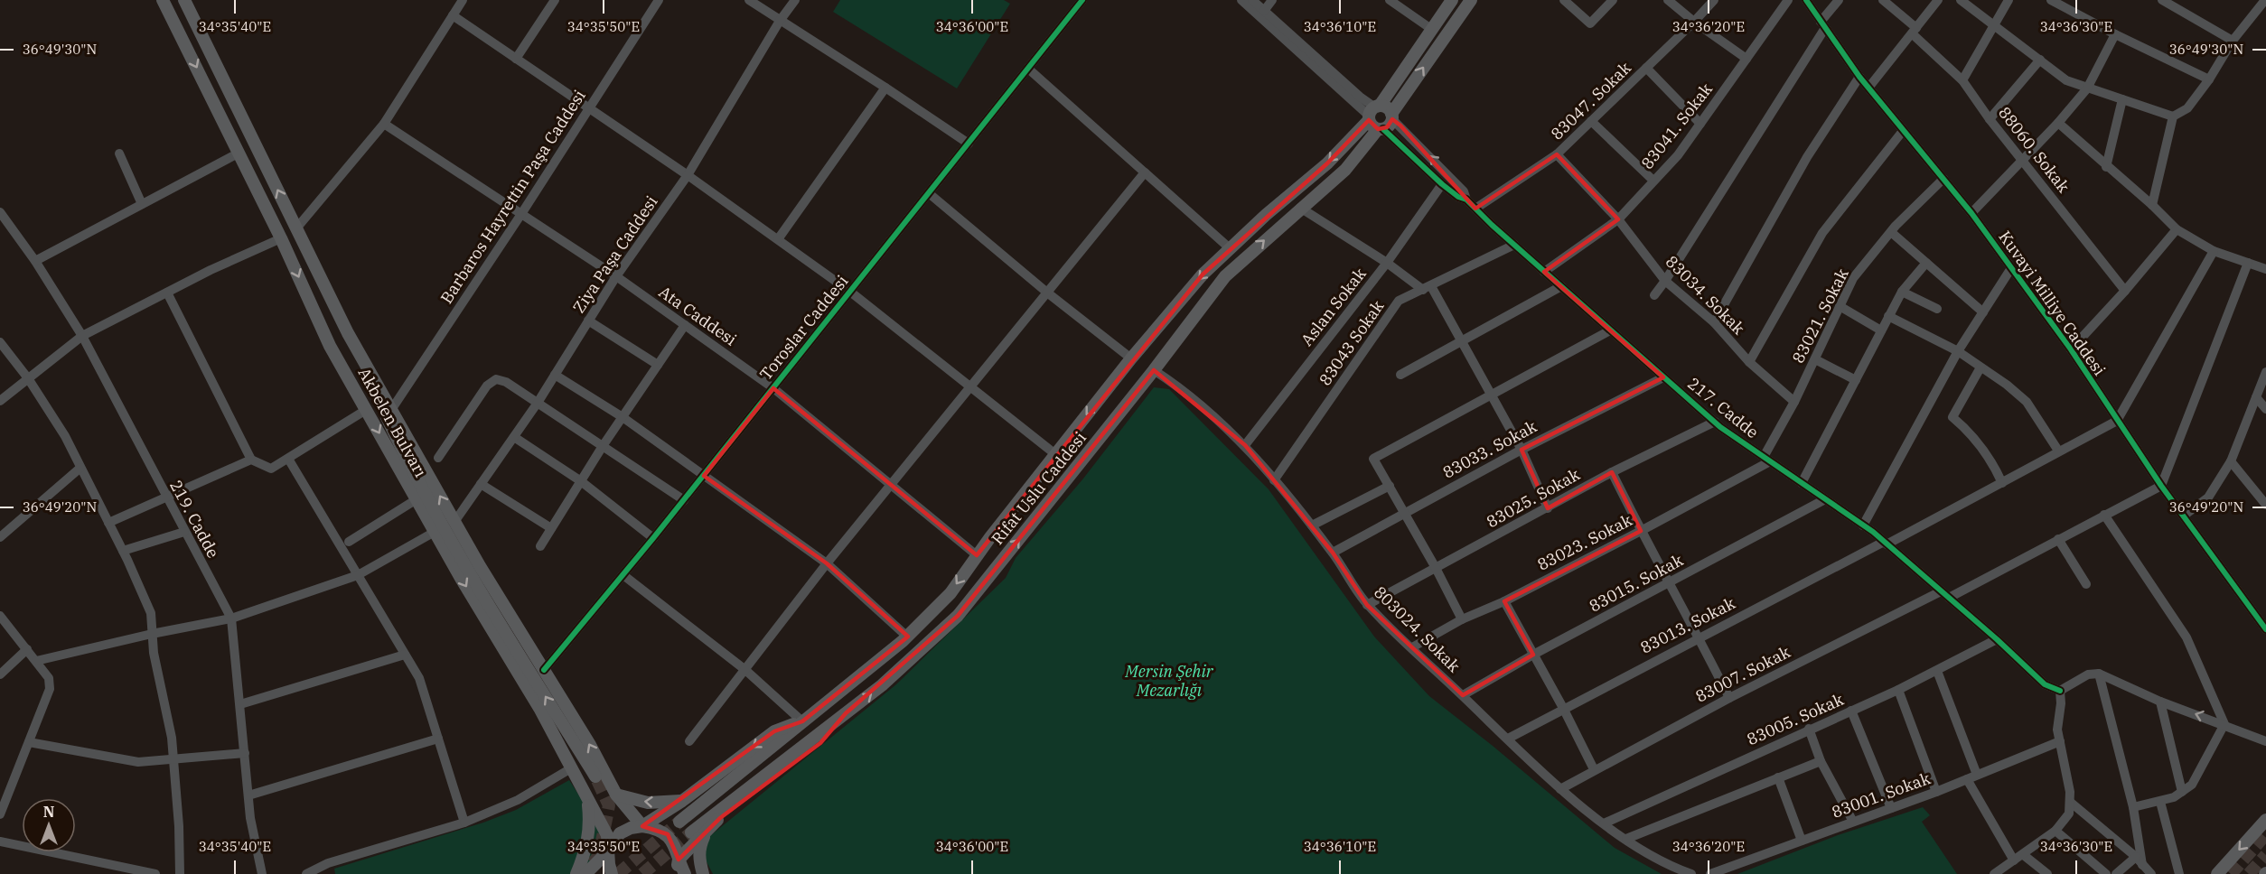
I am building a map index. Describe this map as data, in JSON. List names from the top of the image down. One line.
{"streets":{"main road":["Akbelen Bulvarı","Rifat Uslu Caddesi"],"street":["83047. Sokak","83041. Sokak","88060. Sokak","Barbaros Hayrettin Paşa Caddesi","Ziya Paşa Caddesi","83034. Sokak","Kuvayi Milliye Caddesi","Aslan Sokak","Ata Caddesi","83021. Sokak","Toroslar Caddesi","83043 Sokak","217. Cadde","83033. Sokak","83025. Sokak","219. Cadde","83023. Sokak","83015. Sokak","83013. Sokak","803024. Sokak","83007. Sokak","83005. Sokak","83001. Sokak"]},"crossings":[["83047. Sokak","83034. Sokak"],["83047. Sokak","217. Cadde"],["83041. Sokak","83034. Sokak"],["83041. Sokak","217. Cadde"],["Barbaros Hayrettin Paşa Caddesi","Ata Caddesi"],["Barbaros Hayrettin Paşa Caddesi","Akbelen Bulvarı"],["Ziya Paşa Caddesi","Ata Caddesi"],["Ziya Paşa Caddesi","Akbelen Bulvarı"],["83034. Sokak","83021. Sokak"],["Kuvayi Milliye Caddesi","83021. Sokak"],["Kuvayi Milliye Caddesi","83013. Sokak"],["Kuvayi Milliye Caddesi","83007. Sokak"],["Aslan Sokak","217. Cadde"],["Aslan Sokak","803024. Sokak"],["Ata Caddesi","Toroslar Caddesi"],["Ata Caddesi","Rifat Uslu Caddesi"],["83021. Sokak","217. Cadde"],["83021. Sokak","83023. Sokak"],["Toroslar Caddesi","Akbelen Bulvarı"],["83043 Sokak","217. Cadde"],["83043 Sokak","803024. Sokak"],["217. Cadde","83033. Sokak"],["217. Cadde","Rifat Uslu Caddesi"],["217. Cadde","83025. Sokak"],["217. Cadde","83023. Sokak"],["217. Cadde","83015. Sokak"],["217. Cadde","83013. Sokak"],["217. Cadde","83007. Sokak"],["217. Cadde","83005. Sokak"],["83033. Sokak","803024. Sokak"],["Rifat Uslu Caddesi","803024. Sokak"],["83025. Sokak","803024. Sokak"],["83023. Sokak","803024. Sokak"],["83015. Sokak","803024. Sokak"],["83013. Sokak","803024. Sokak"],["803024. Sokak","83007. Sokak"],["803024. Sokak","83005. Sokak"]],"parks":["Mersin Şehir Mezarlığı"],"north":"top","coordinates":["34°35'40\"E","34°35'50\"E","34°36'00\"E","34°36'10\"E","34°36'20\"E","34°36'30\"E","36°49'30\"N","36°49'20\"N"]}
